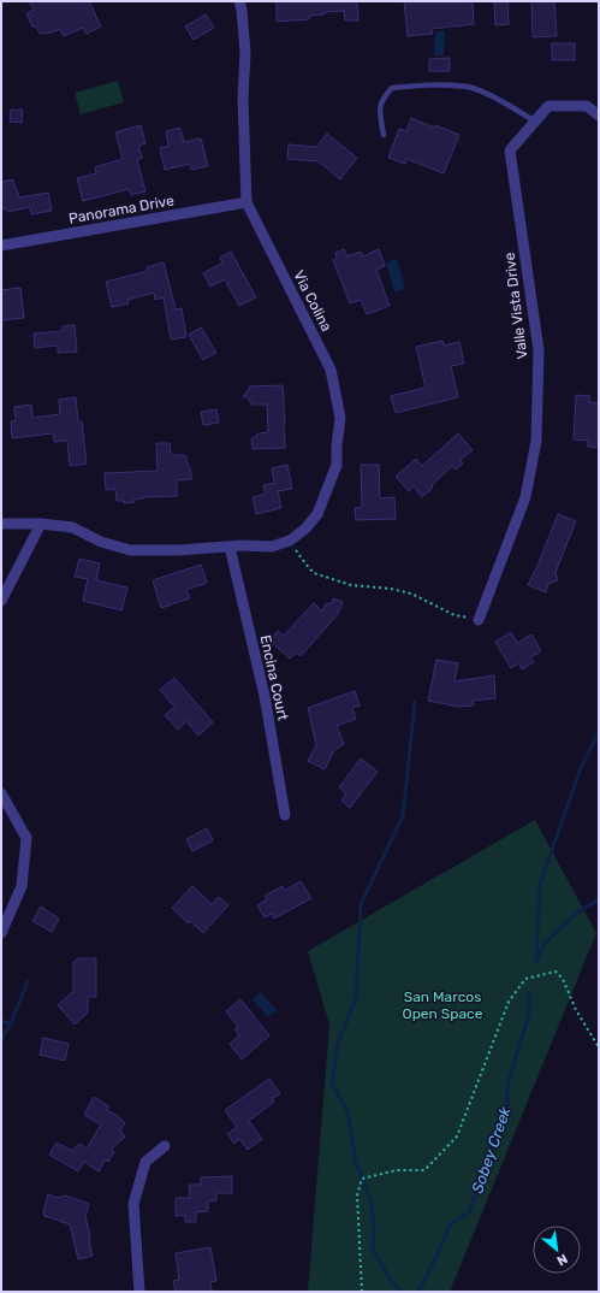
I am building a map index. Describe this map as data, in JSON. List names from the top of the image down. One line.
{"streets":{"street":["Panorama Drive","Via Colina","Valle Vista Drive","Encina Court"]},"crossings":[["Panorama Drive","Via Colina"],["Via Colina","Encina Court"]],"water":["Sobey Creek"],"parks":["San Marcos Open Space"],"north":"bottom right"}
